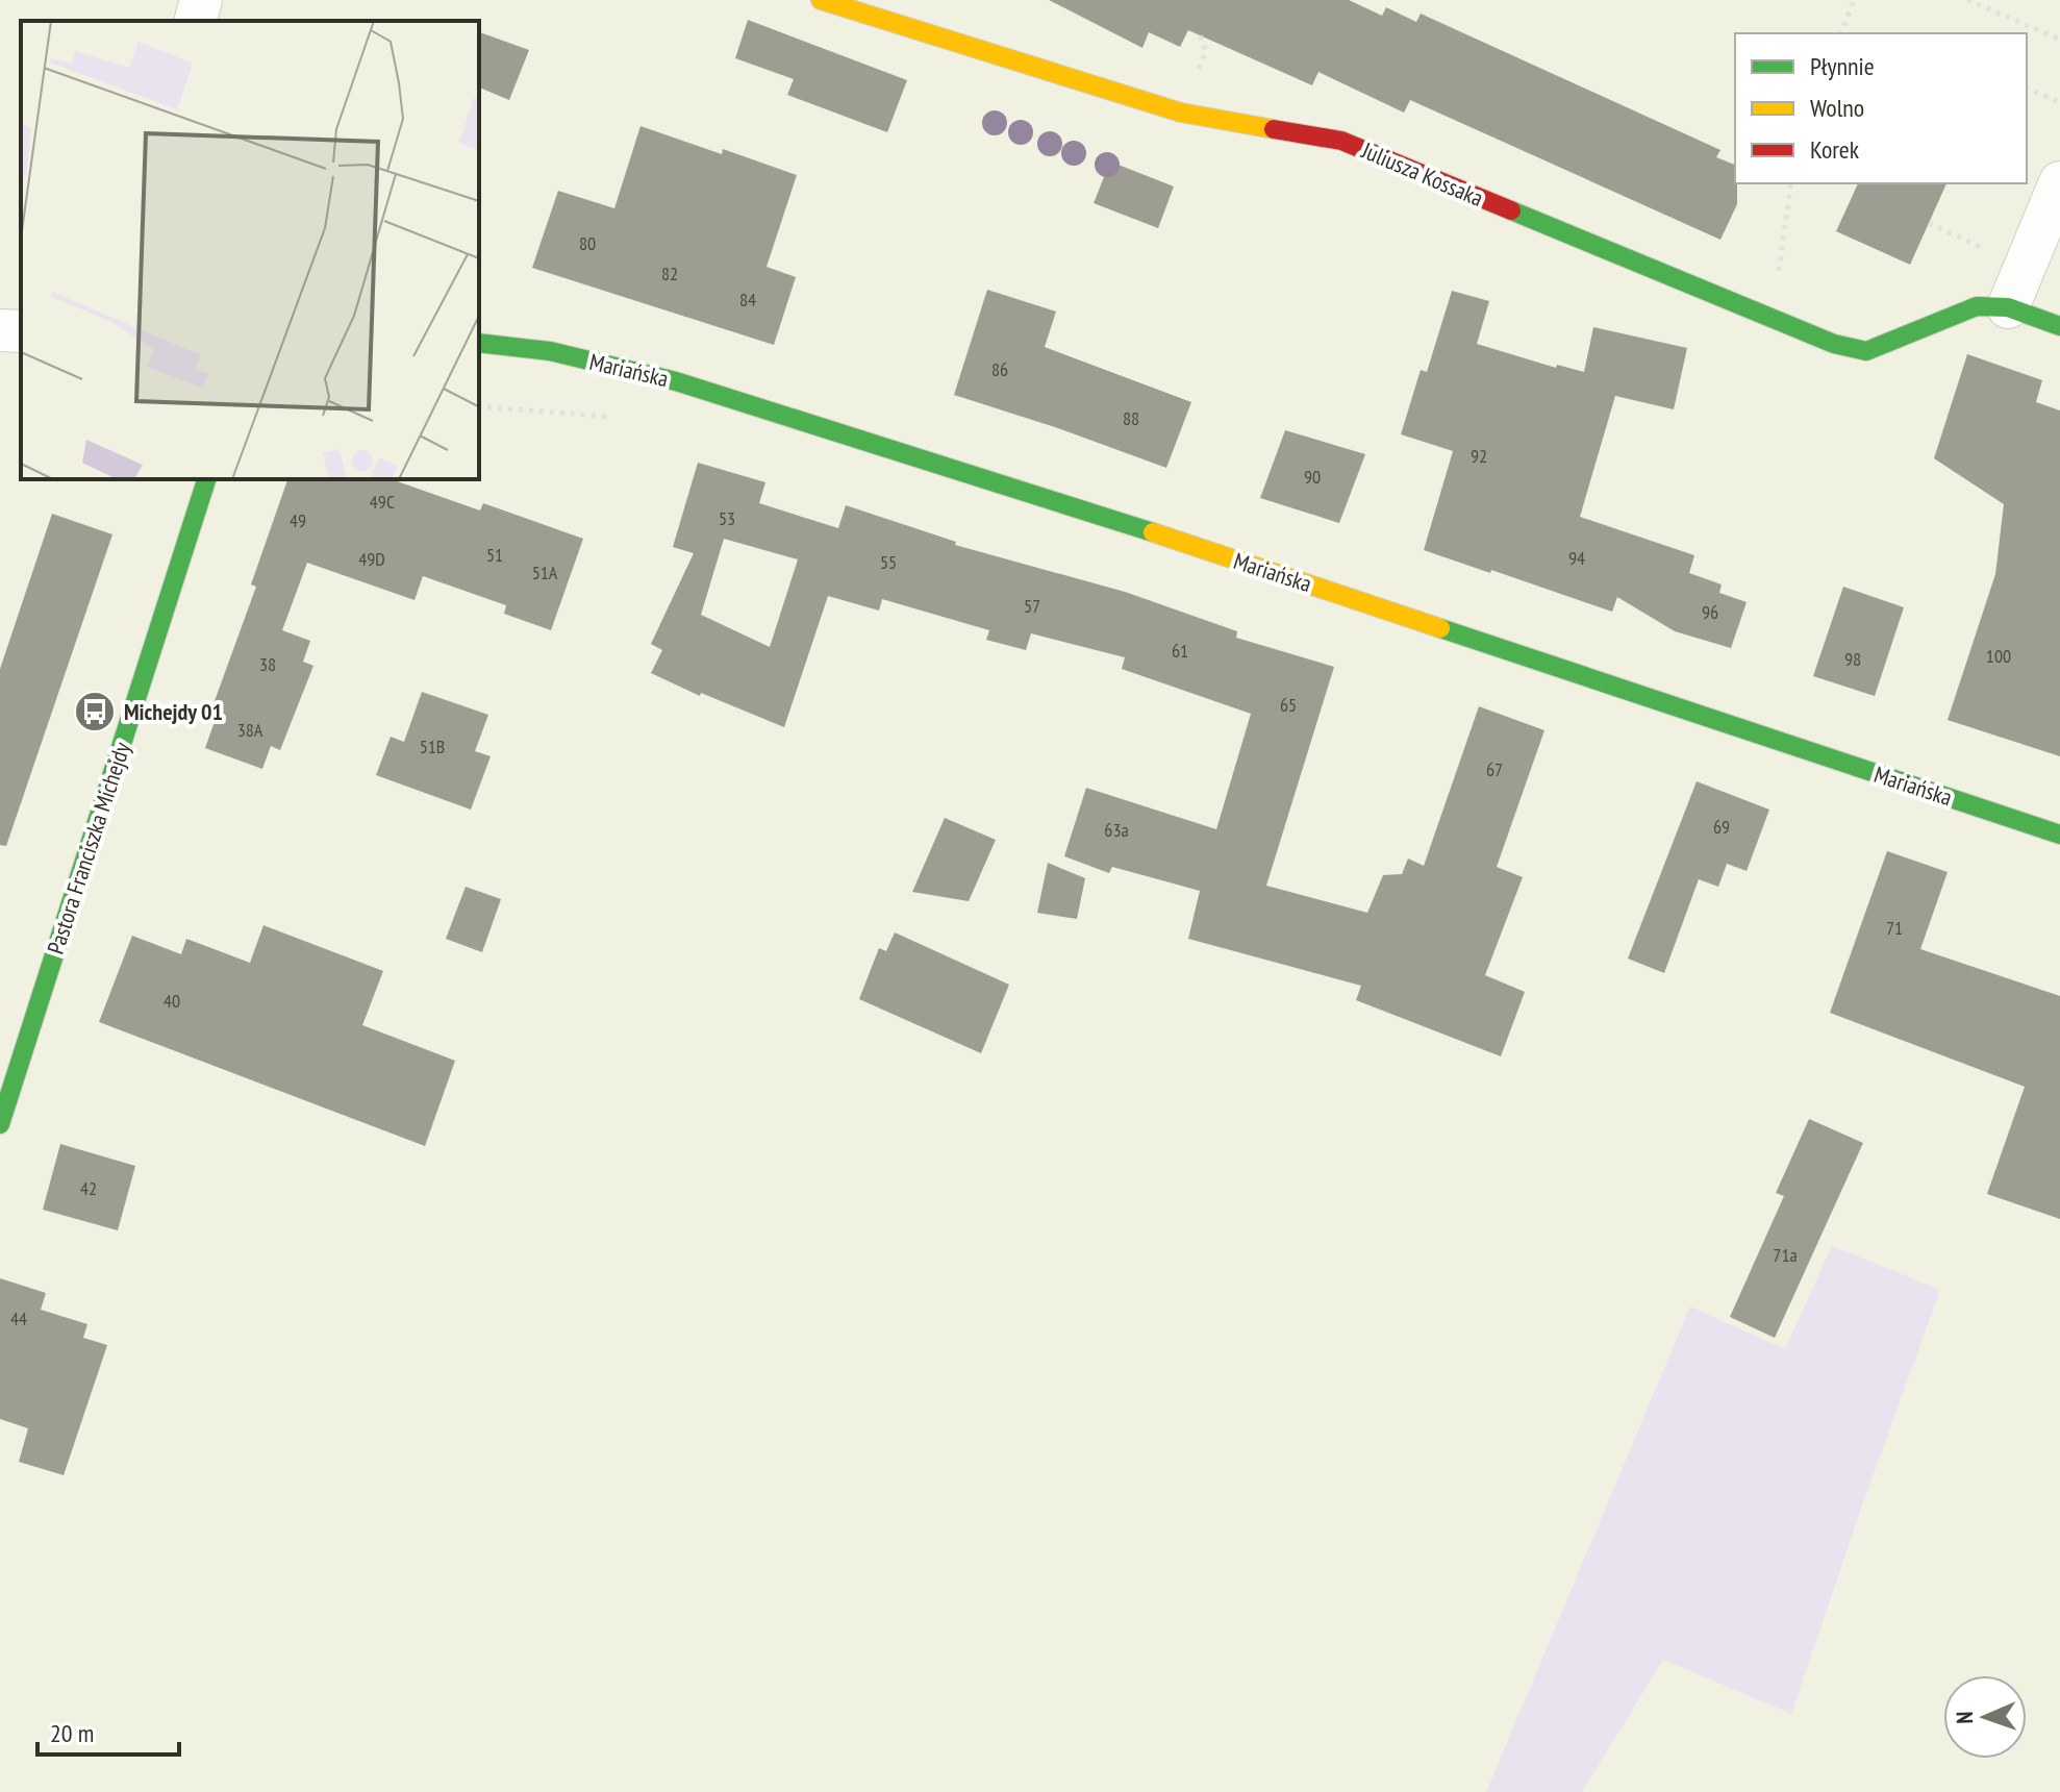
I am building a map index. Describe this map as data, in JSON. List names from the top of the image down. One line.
{"streets":{"street":["Juliusza Kossaka","Mariańska","Pastora Franciszka Michejdy"]},"places":{"bus stop":["Michejdy 01"]},"house_numbers":["80","82","84","86","88","92","90","49C","53","49","51","94","49D","55","51A","57","96","61","100","98","38","65","38A","51B","67","69","63a","71","40","42","71a","44"],"legend":["Płynnie","Wolno","Korek"],"scale_bar":"20 m","north":"left"}
